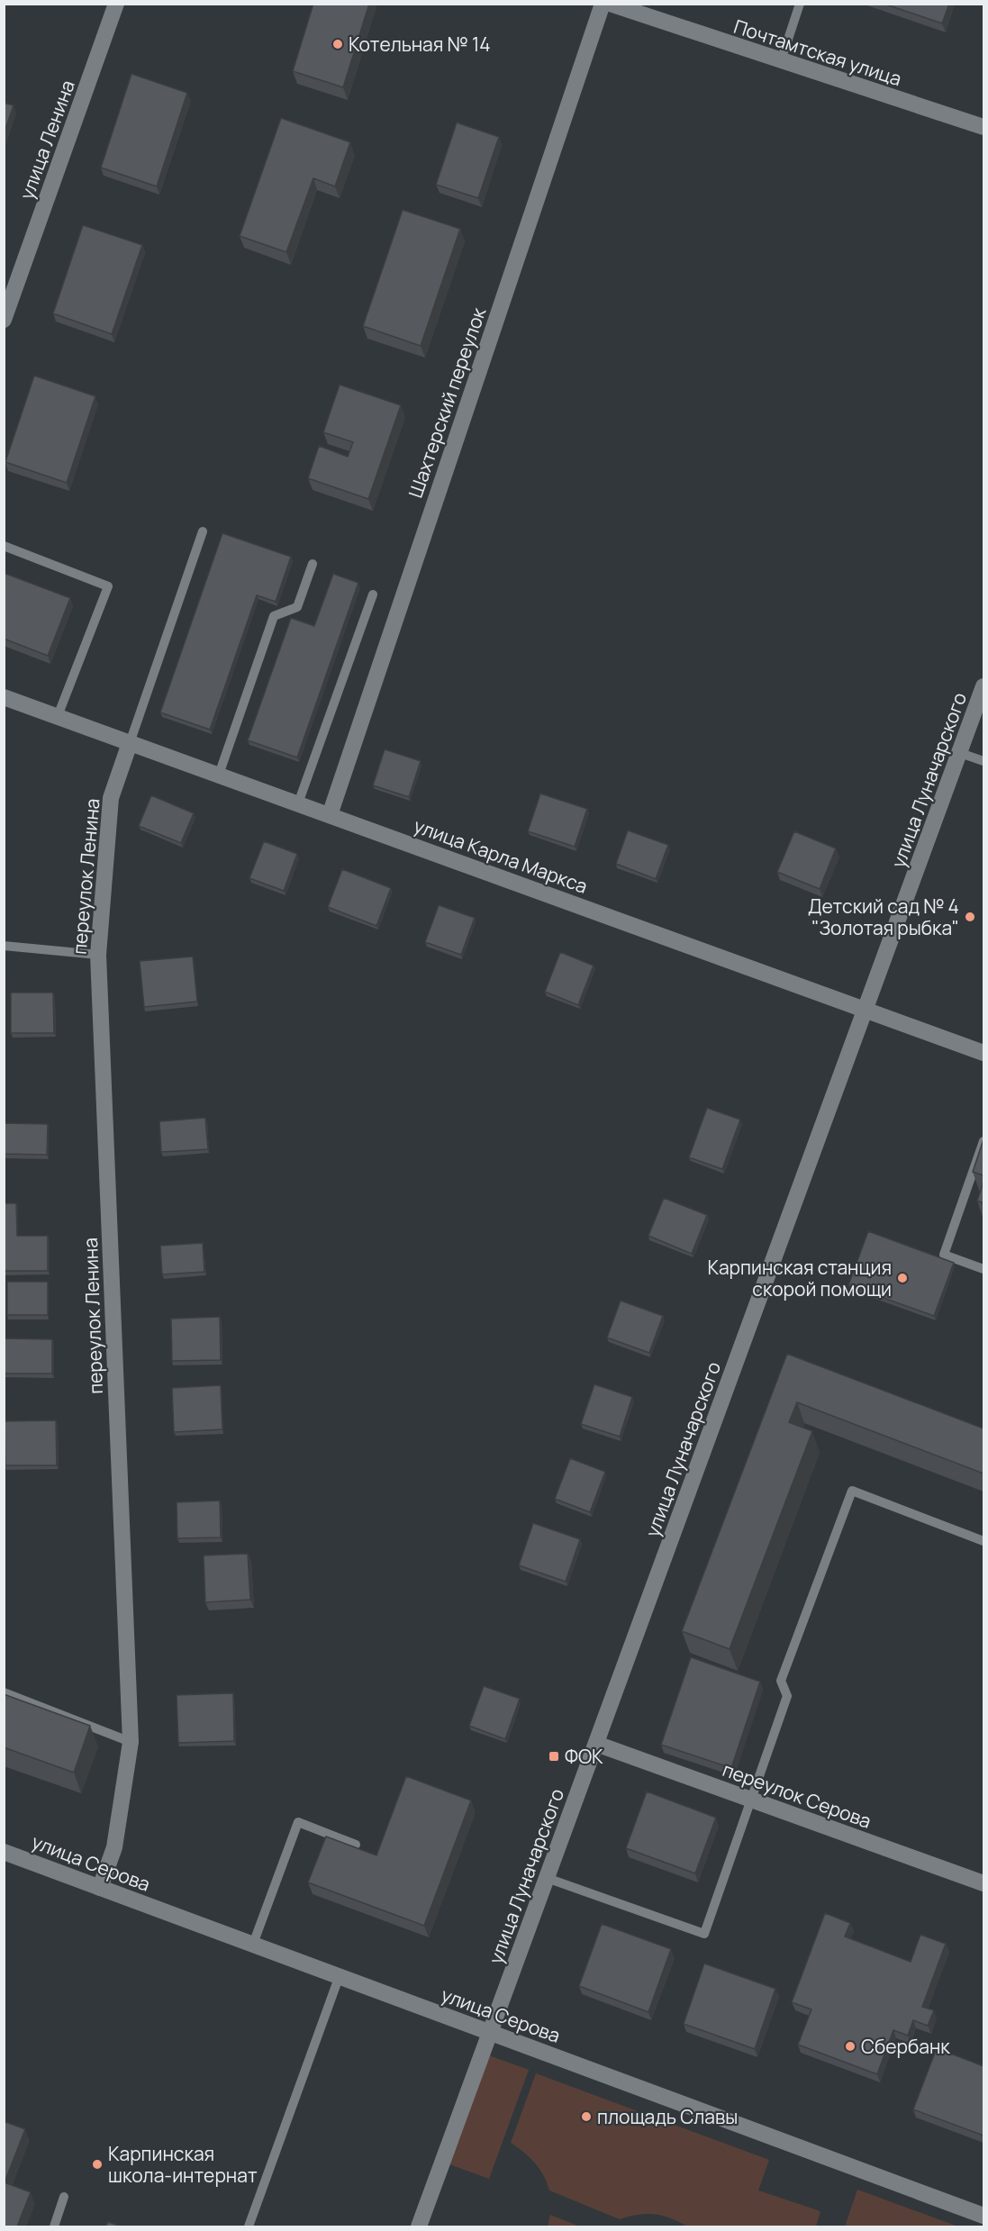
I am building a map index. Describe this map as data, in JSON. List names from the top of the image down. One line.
{"streets":{"street":["Почтамтская улица","улица Ленина","Шахтерский переулок","улица Луначарского","улица Карла Маркса","переулок Ленина","переулок Серова","улица Серова"]},"crossings":[["Шахтерский переулок","улица Карла Маркса"],["улица Луначарского","улица Карла Маркса"],["улица Луначарского","переулок Серова"],["улица Луначарского","улица Серова"],["улица Карла Маркса","переулок Ленина"],["переулок Ленина","улица Серова"]],"places":{"other":["Котельная № 14","Детский сад № 4 \"Золотая рыбка\"","Карпинская станция скорой помощи","Сбербанк","площадь Славы","Карпинская школа-интернат"],"transit":["ФОК"]}}
